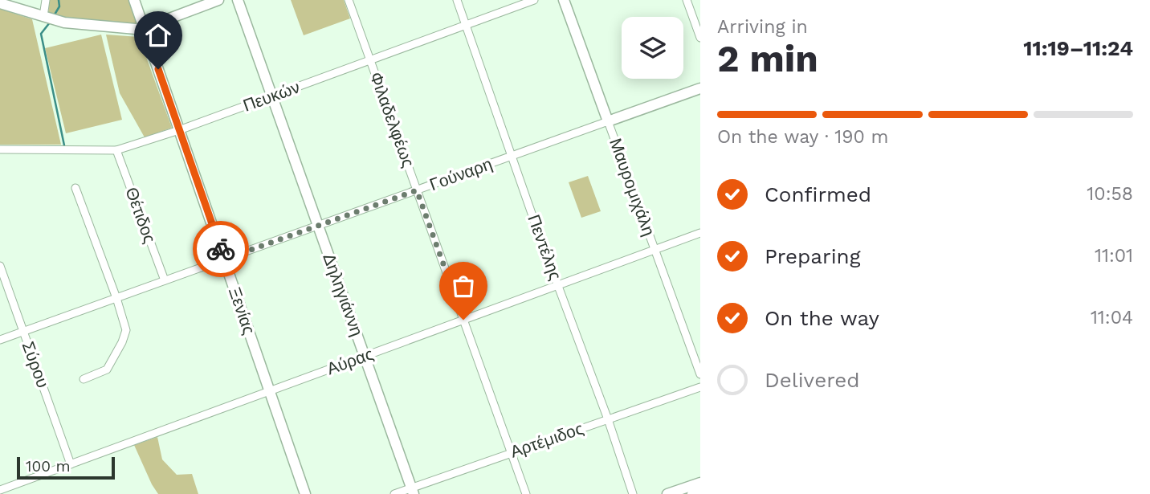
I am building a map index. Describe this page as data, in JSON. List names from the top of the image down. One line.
{"streets":{"street":["Πευκών","Φιλαδελφέως","Γούναρη","Μαυρομιχάλη","Θέτιδος","Πεντέλης","Δηληγιάννη","Ξενίας","Αύρας","Σύρου","Αρτέμιδος"]},"crossings":[["Πευκών","Φιλαδελφέως"],["Πευκών","Θέτιδος"],["Πευκών","Πεντέλης"],["Πευκών","Δηληγιάννη"],["Πευκών","Ξενίας"],["Φιλαδελφέως","Γούναρη"],["Φιλαδελφέως","Αύρας"],["Φιλαδελφέως","Αρτέμιδος"],["Γούναρη","Μαυρομιχάλη"],["Γούναρη","Θέτιδος"],["Γούναρη","Πεντέλης"],["Γούναρη","Δηληγιάννη"],["Γούναρη","Ξενίας"],["Γούναρη","Σύρου"],["Μαυρομιχάλη","Αύρας"],["Πεντέλης","Αύρας"],["Πεντέλης","Αρτέμιδος"],["Δηληγιάννη","Αύρας"],["Δηληγιάννη","Αρτέμιδος"],["Ξενίας","Αύρας"],["Αύρας","Σύρου"]],"scale_bar":"100 m","page":{"heading":["2 min","Arriving in","11:19–11:24"],"bar":"On the way · 190 m","list":[["Confirmed","10:58"],["Preparing","11:01"],["On the way","11:04"],"Delivered"],"scale":"100 m"}}
